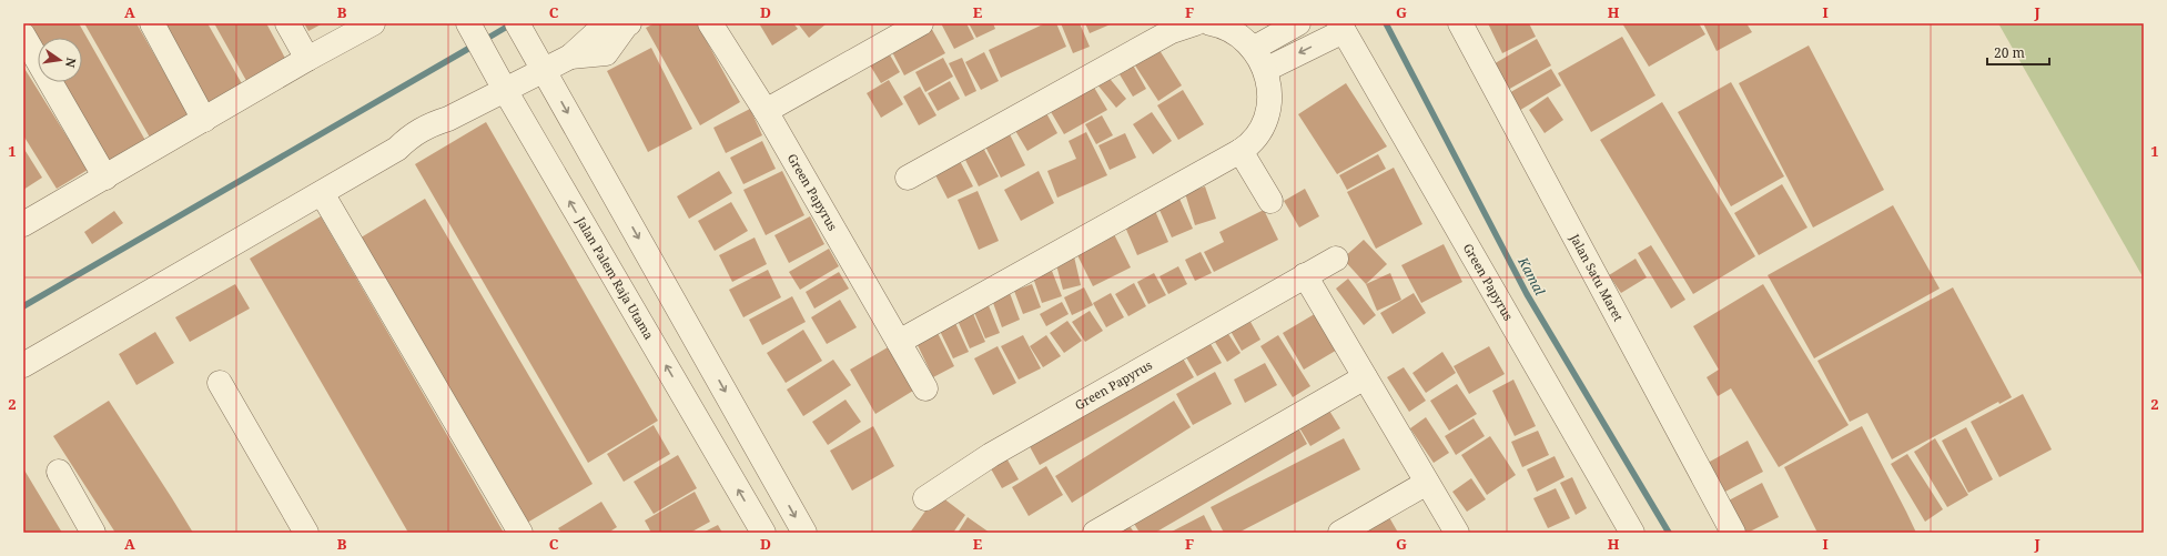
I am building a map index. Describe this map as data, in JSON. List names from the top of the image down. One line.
{"streets":{"street":["Green Papyrus","Jalan Palem Raja Utama","Jalan Satu Maret"]},"water":["Kamal"],"scale_bar":"20 m","north":"right","grid":{"columns":["A","B","C","D","E","F","G","H","I","J"],"rows":["1","2"]}}
